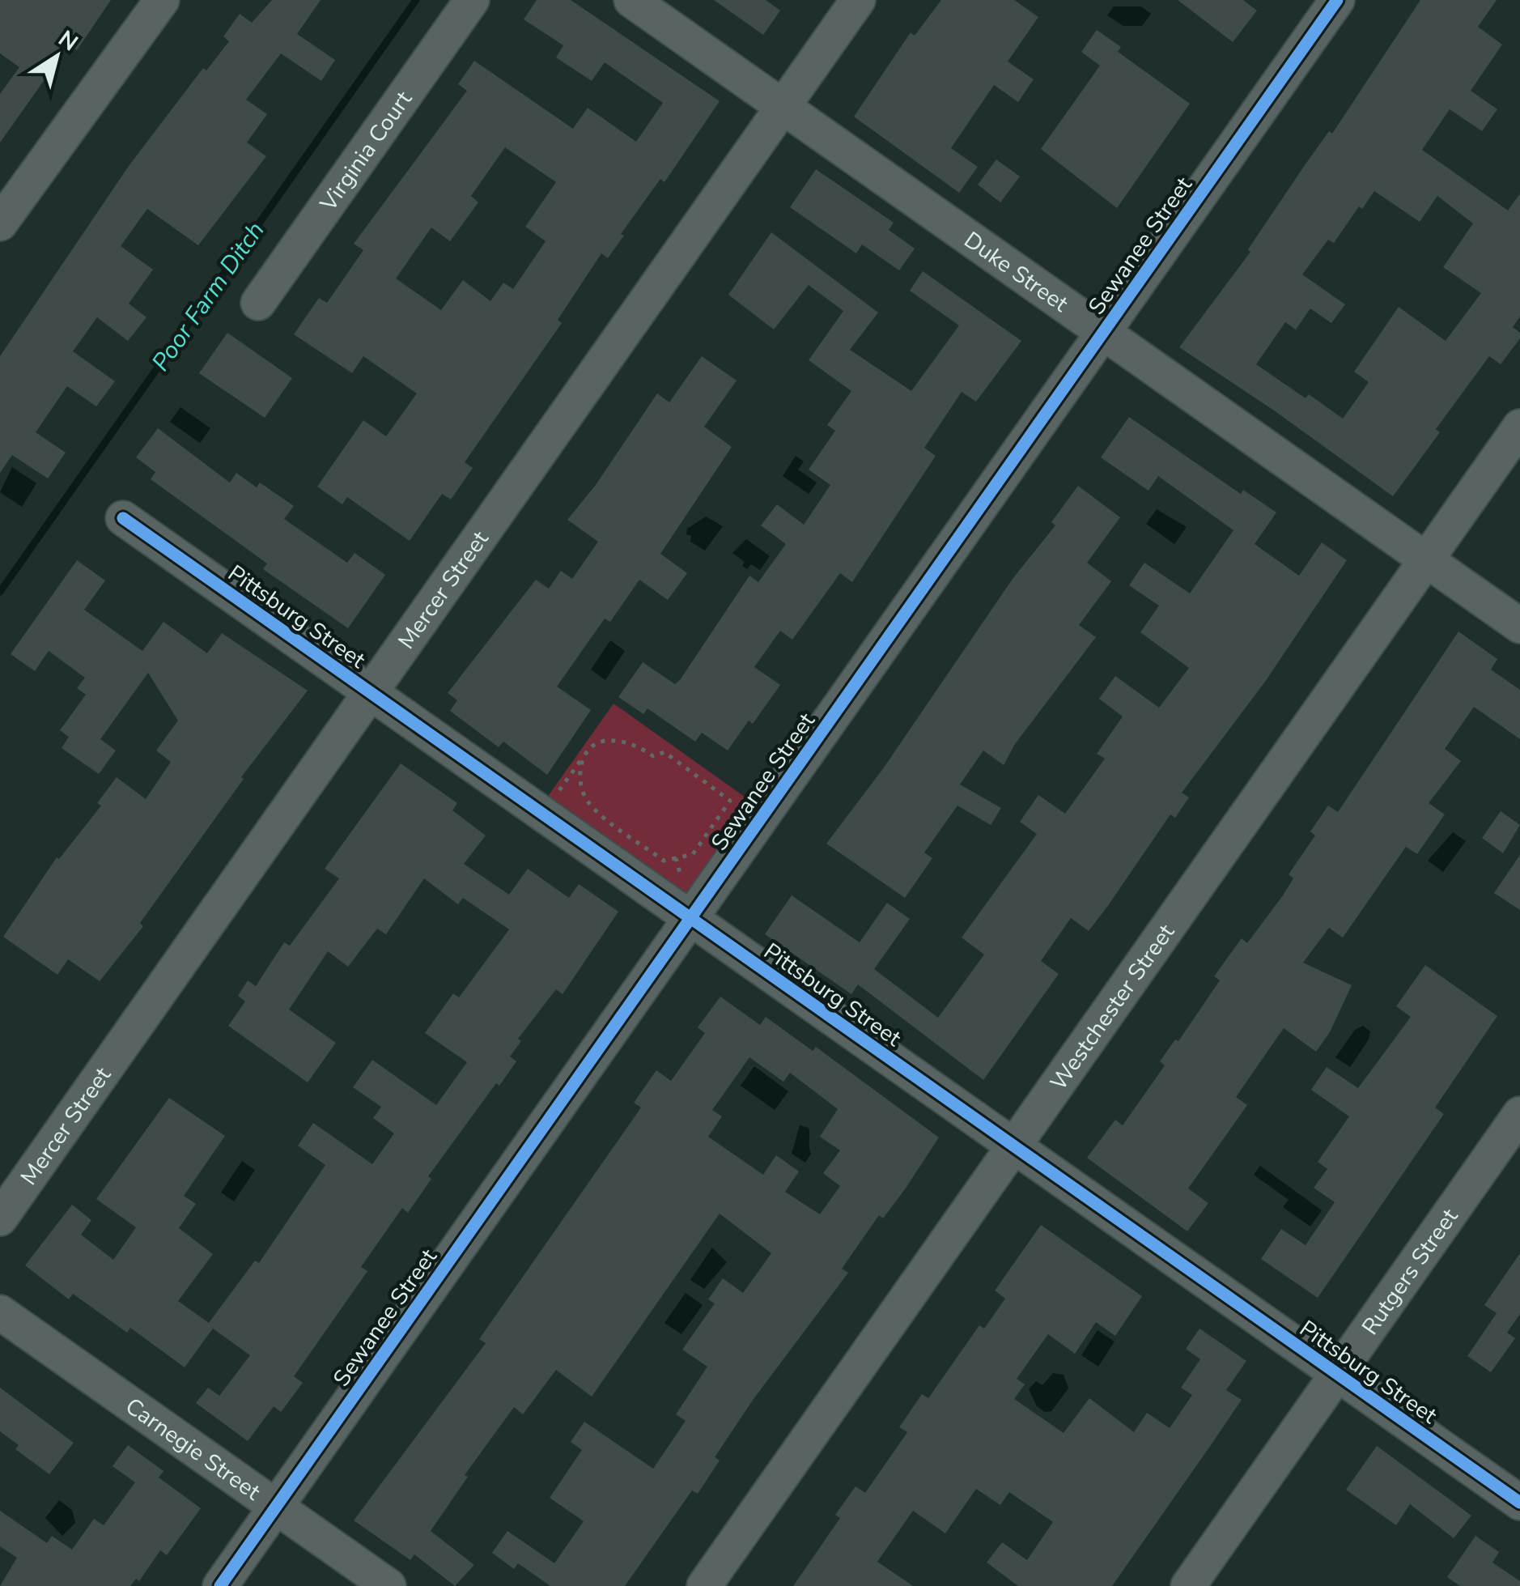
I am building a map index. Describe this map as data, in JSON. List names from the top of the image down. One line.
{"streets":{"street":["Virginia Court","Sewanee Street","Duke Street","Mercer Street","Pittsburg Street","Westchester Street","Rutgers Street","Carnegie Street"]},"crossings":[["Sewanee Street","Duke Street"],["Sewanee Street","Pittsburg Street"],["Sewanee Street","Carnegie Street"],["Duke Street","Mercer Street"],["Duke Street","Westchester Street"],["Mercer Street","Pittsburg Street"],["Pittsburg Street","Westchester Street"],["Pittsburg Street","Rutgers Street"]],"water":["Poor Farm Ditch"],"north":"top right"}
